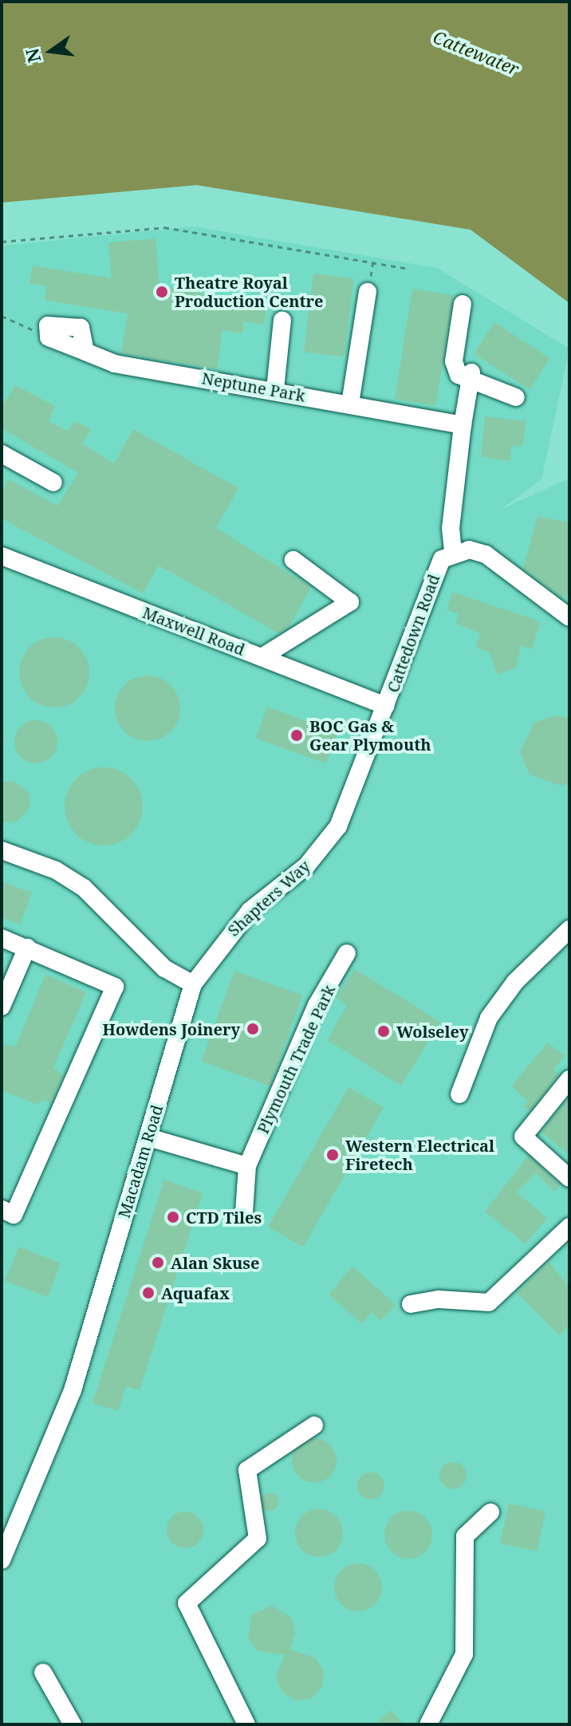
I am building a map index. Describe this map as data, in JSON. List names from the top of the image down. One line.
{"streets":{"street":["Neptune Park","Maxwell Road","Cattedown Road","Shapters Way","Plymouth Trade Park","Macadam Road"]},"crossings":[["Maxwell Road","Cattedown Road"],["Maxwell Road","Shapters Way"],["Cattedown Road","Shapters Way"],["Shapters Way","Macadam Road"]],"water":["Cattewater"],"places":["Theatre Royal Production Centre","BOC Gas & Gear Plymouth","Howdens Joinery","Wolseley","Western Electrical Firetech","CTD Tiles","Alan Skuse","Aquafax"],"north":"left"}
